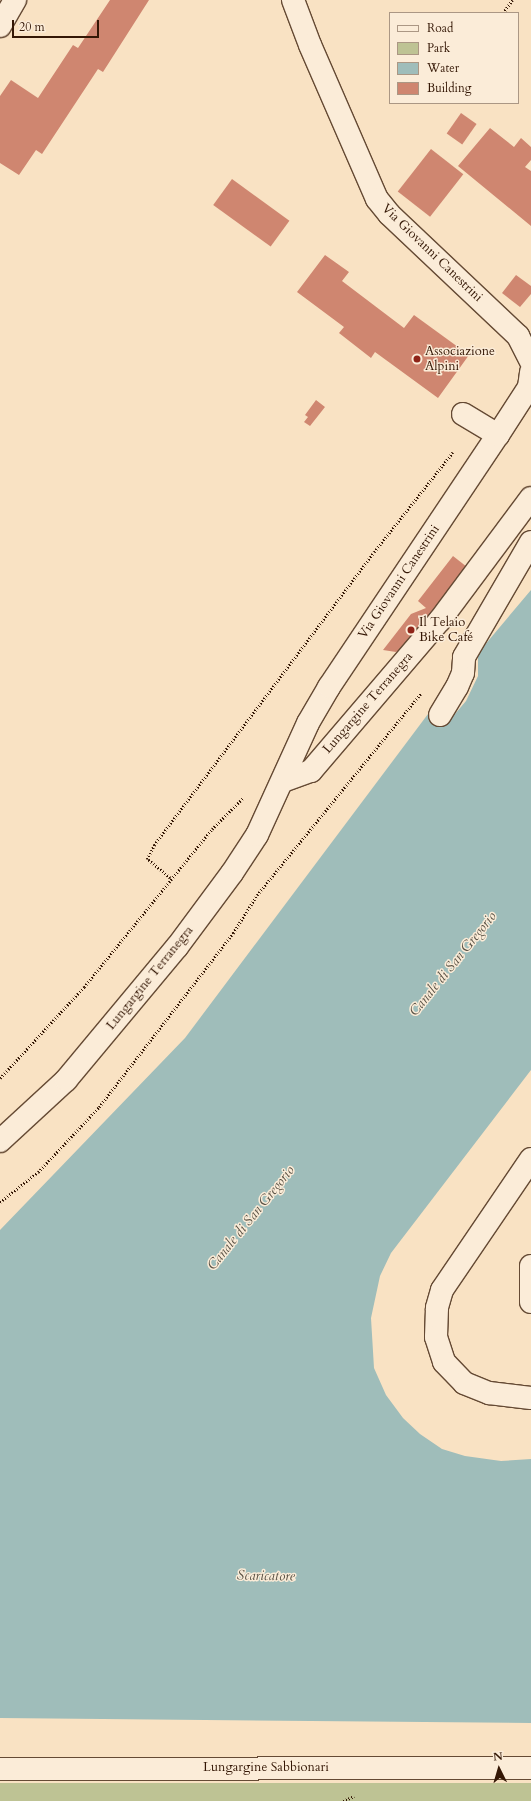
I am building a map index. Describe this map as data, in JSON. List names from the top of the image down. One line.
{"streets":{"street":["Via Giovanni Canestrini","Lungargine Terranegra","Lungargine Sabbionari"]},"crossings":[["Via Giovanni Canestrini","Lungargine Terranegra"]],"water":["Canale di San Gregorio","Scaricatore"],"places":["Associazione Alpini","Il Telaio Bike Café"],"legend":["Road","Park","Water","Building"],"scale_bar":"20 m","north":"top"}
